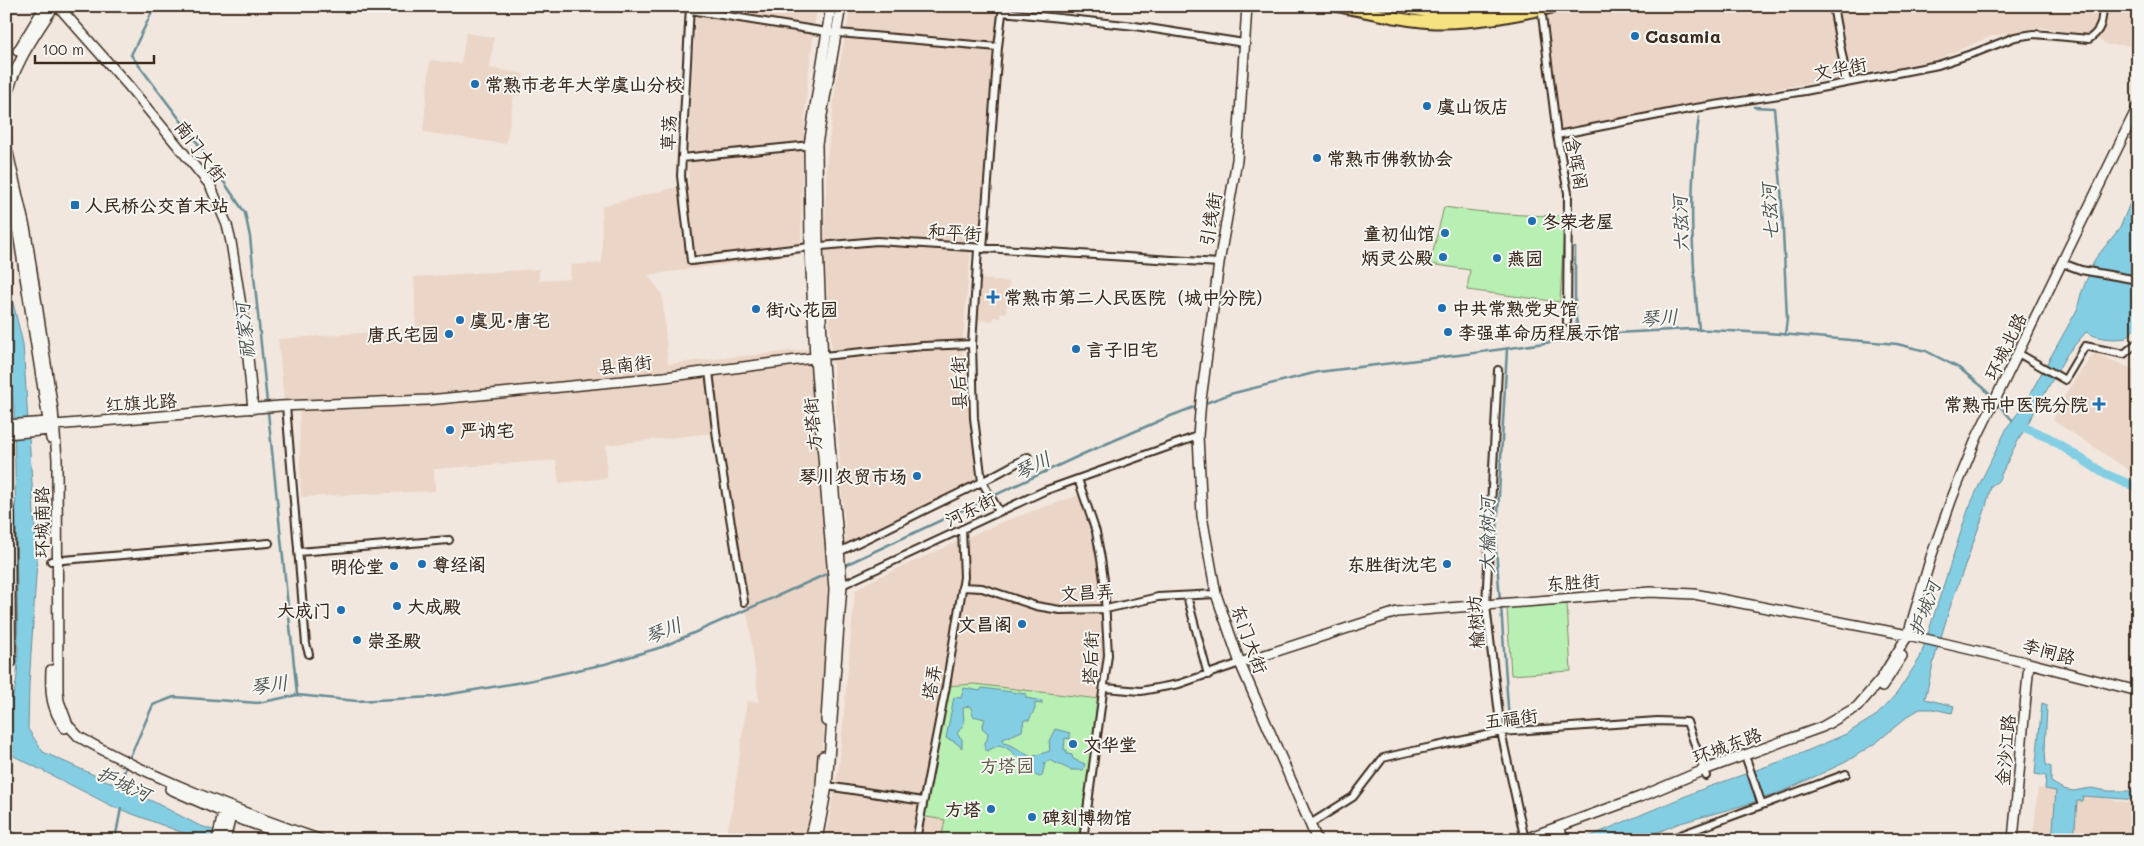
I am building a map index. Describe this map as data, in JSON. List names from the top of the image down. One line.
{"streets":{"street":["文华街","草荡","南门大街","含晖阁","引线街","和平街","环城北路","县南街","县后街","红旗北路","方塔街","河东街","环城南路","东胜街","文昌弄","榆树坊","东门大街","李闸路","塔后街","塔弄","五福街","环城东路","金沙江路"]},"crossings":[["文华街","含晖阁"],["草荡","和平街"],["南门大街","红旗北路"],["引线街","和平街"],["引线街","河东街"],["引线街","东门大街"],["和平街","县后街"],["和平街","方塔街"],["环城北路","东胜街"],["环城北路","环城东路"],["县南街","县后街"],["县南街","红旗北路"],["县南街","方塔街"],["县后街","河东街"],["红旗北路","环城南路"],["方塔街","河东街"],["河东街","东门大街"],["河东街","塔后街"],["河东街","塔弄"],["东胜街","榆树坊"],["东胜街","东门大街"],["东胜街","李闸路"],["东胜街","环城东路"],["文昌弄","东门大街"],["文昌弄","塔后街"],["文昌弄","塔弄"],["榆树坊","五福街"],["榆树坊","环城东路"],["东门大街","五福街"],["李闸路","金沙江路"],["五福街","环城东路"]],"water":["七弦河","六弦河","琴川","祝家河","大榆树河","护城河"],"parks":["方塔园"],"places":{"other":["Casamia","常熟市老年大学虞山分校","虞山饭店","常熟市佛教协会","冬荣老屋","童初仙馆","炳灵公殿","燕园","中共常熟党史馆","街心花园","虞见·唐宅","李强革命历程展示馆","唐氏宅园","言子旧宅","严讷宅","琴川农贸市场","尊经阁","东胜街沈宅","明伦堂","大成殿","大成门","文昌阁","崇圣殿","文华堂","方塔","碑刻博物馆"],"transit":["人民桥公交首末站"],"health":["常熟市第二人民医院（城中分院）","常熟市中医院分院"]},"scale_bar":"100 m"}
